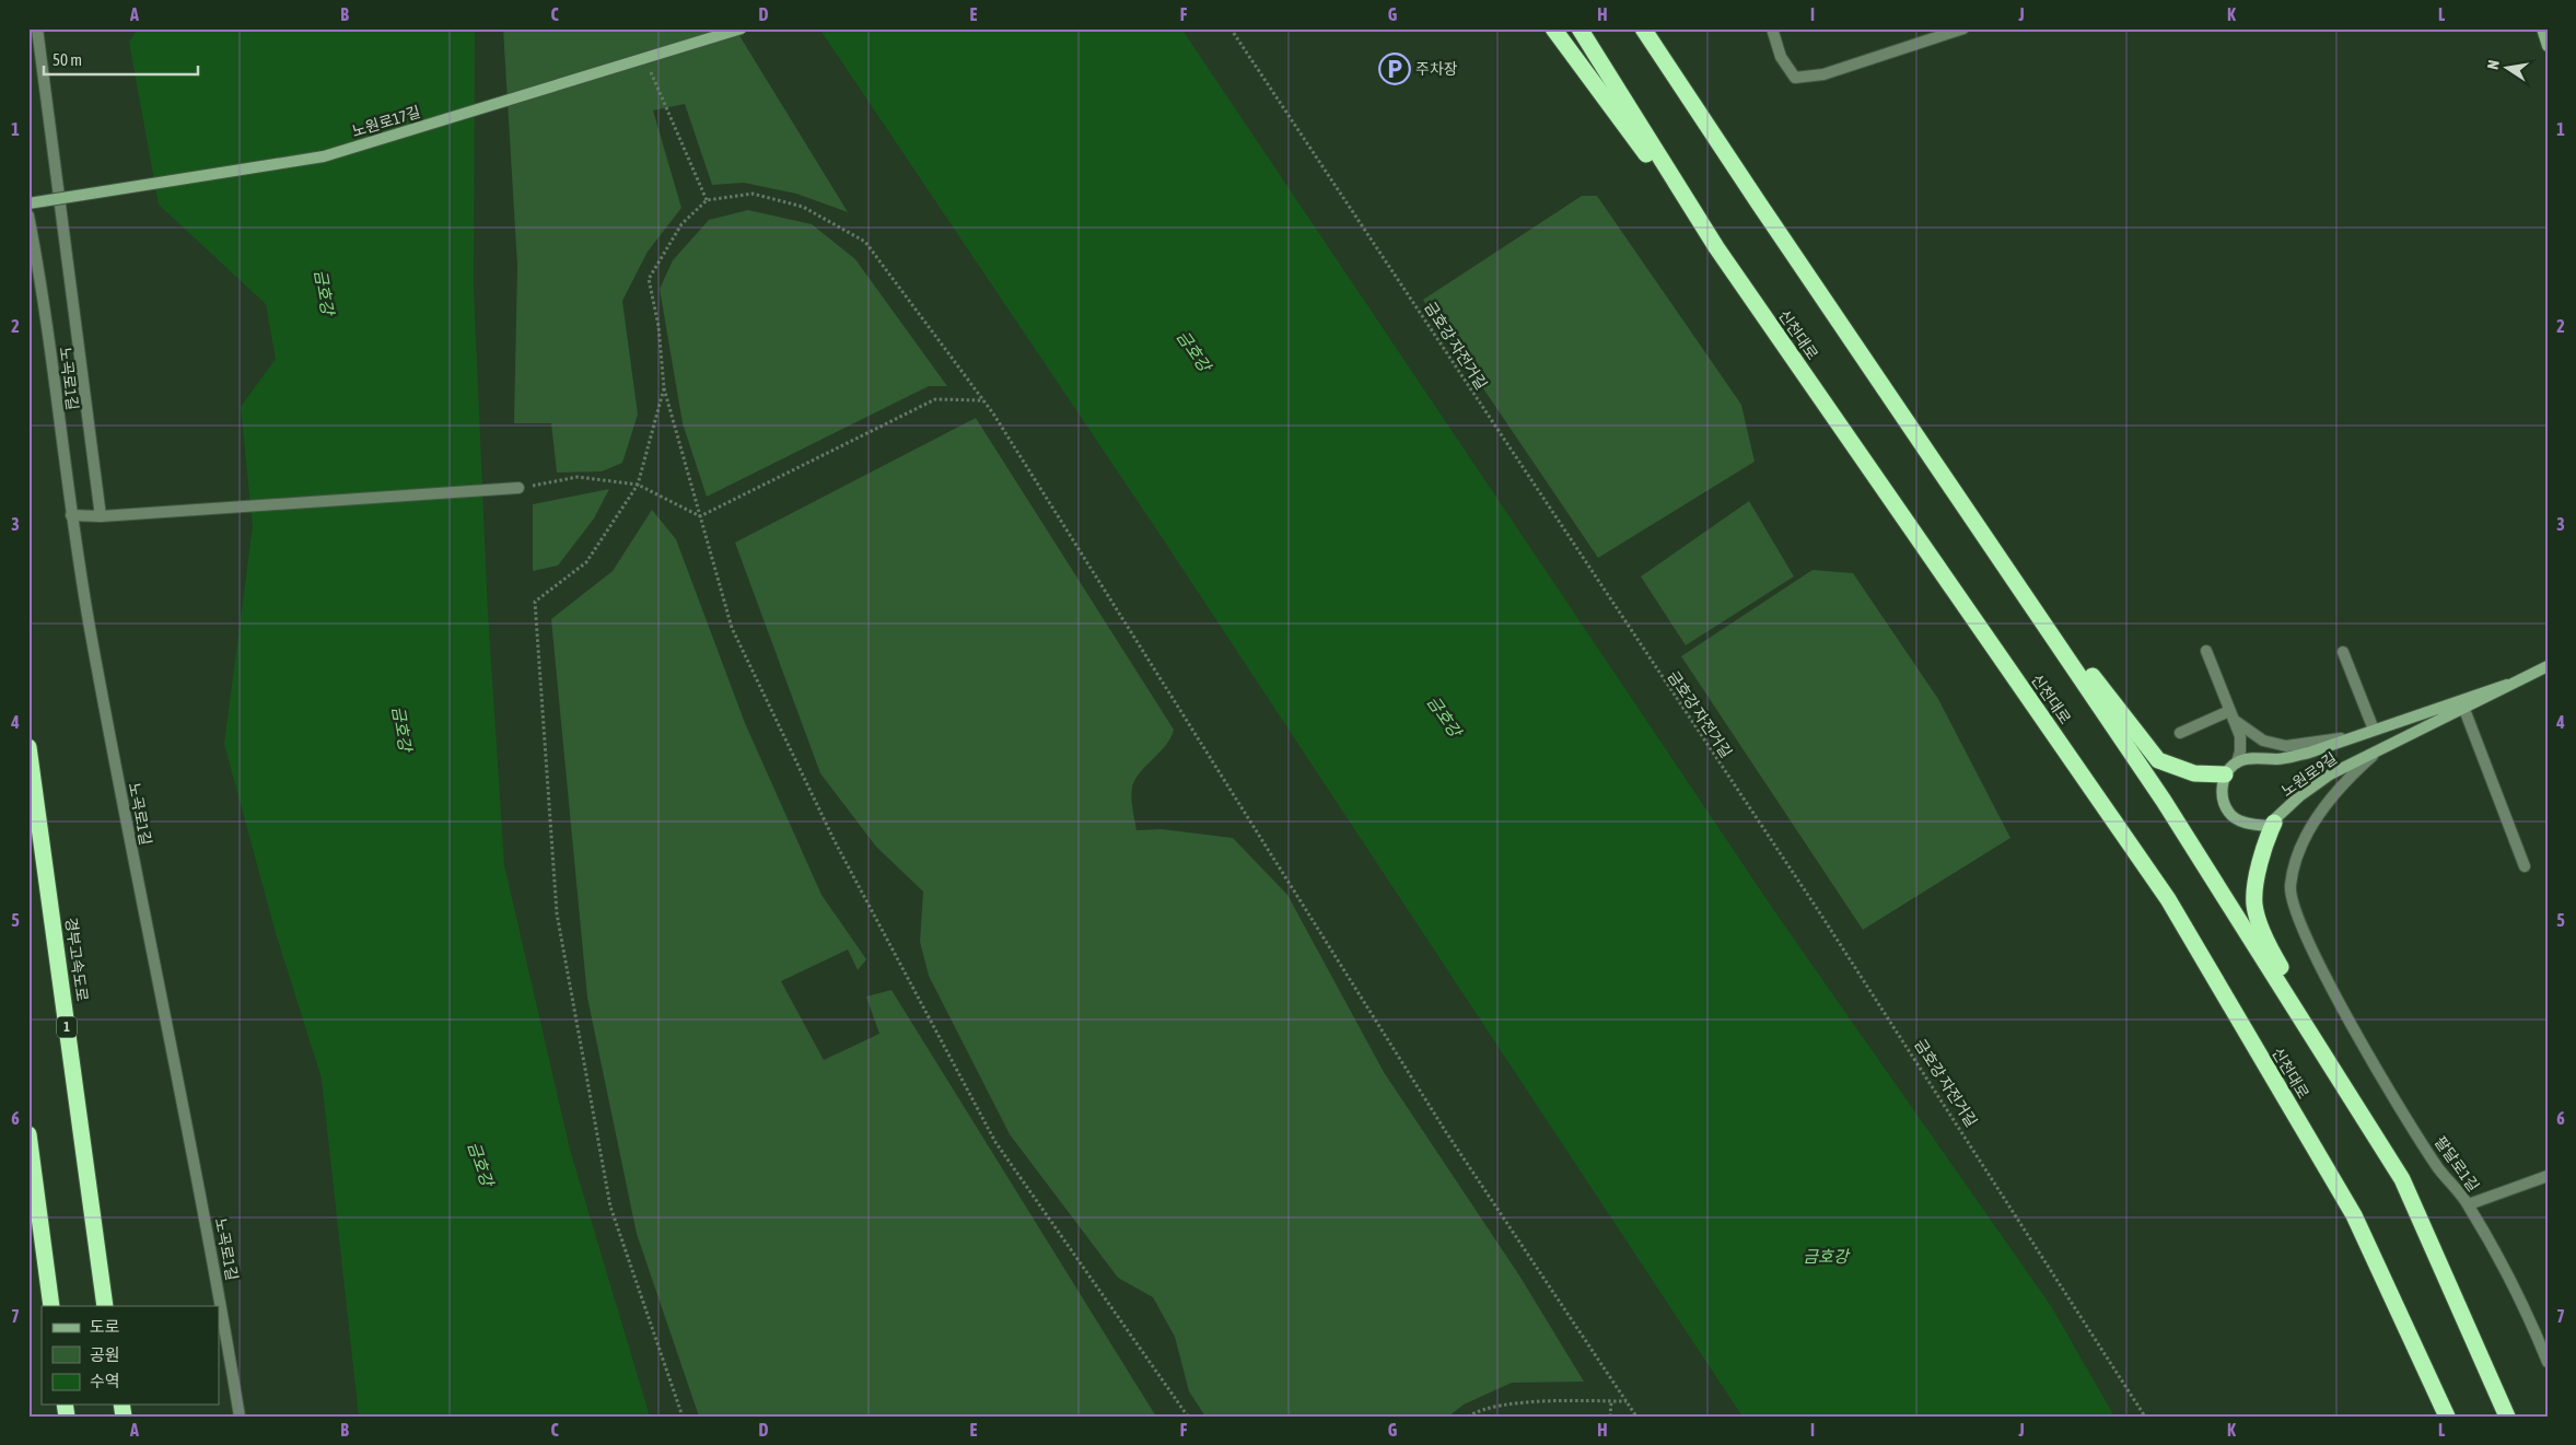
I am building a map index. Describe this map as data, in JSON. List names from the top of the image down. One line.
{"streets":{"highway":["신천대로","경부고속도로","1"],"main road":["노원로17길","노원로9길"],"street":["노곡로1길","팔달로1길"],"path":["금호강 자전거길"]},"crossings":[["노원로9길","팔달로1길"]],"water":["금호강"],"places":{"parking":["주차장"]},"legend":["도로","공원","수역"],"scale_bar":"50 m","north":"left","grid":{"columns":["A","B","C","D","E","F","G","H","I","J","K","L"],"rows":["1","2","3","4","5","6","7"]}}
